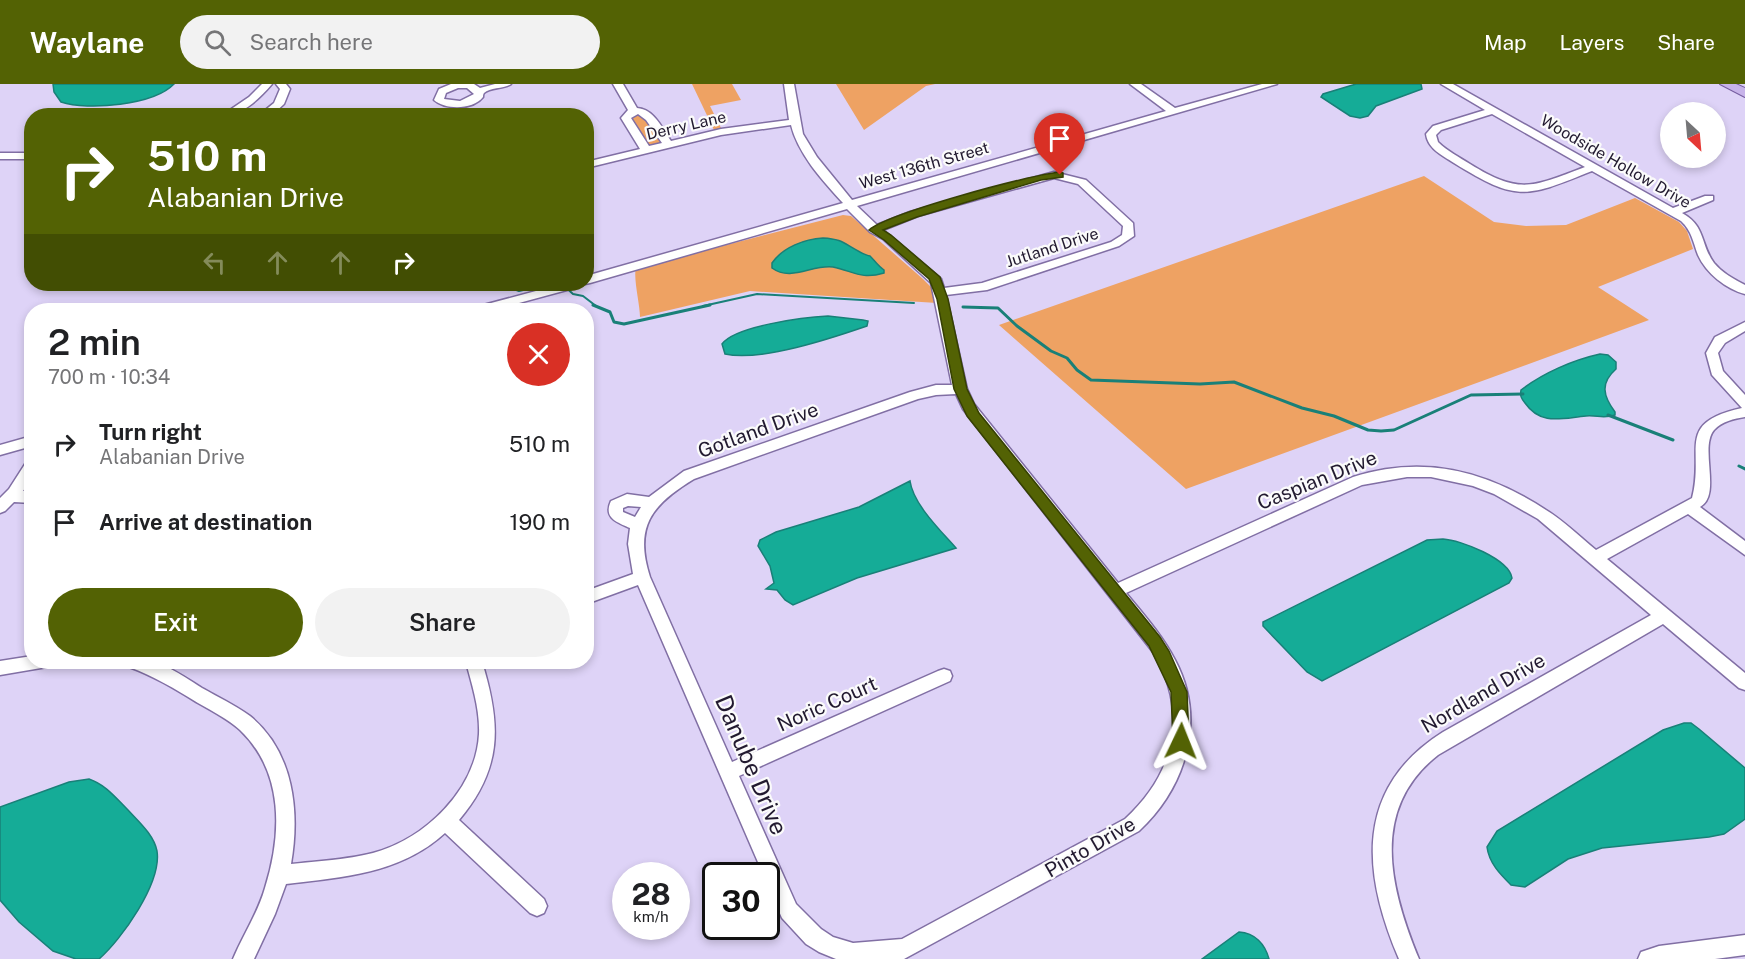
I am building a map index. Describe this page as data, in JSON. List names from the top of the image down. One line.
{"streets":{"street":["Derry Lane","Woodside Hollow Drive","West 136th Street","Jutland Drive","Gotland Drive","Caspian Drive","Nordland Drive","Noric Court","Danube Drive","Pinto Drive"]},"crossings":[["Jutland Drive","Pinto Drive"],["Gotland Drive","Danube Drive"],["Gotland Drive","Pinto Drive"],["Caspian Drive","Nordland Drive"],["Caspian Drive","Pinto Drive"],["Noric Court","Danube Drive"],["Danube Drive","Pinto Drive"]],"north":"bottom right","page":{"header":"Waylane","search":"Search here","nav":["Map","Layers","Share"],"turn":["510 m","Alabanian Drive"],"heading":["2 min","700 m · 10:34"],"list":[{"name":"Turn right","note":"Alabanian Drive","value":"510 m"},{"name":"Arrive at destination","value":"190 m"}],"buttons":["Exit","Share"],"speed":"28 km/h","limit":"30"}}
